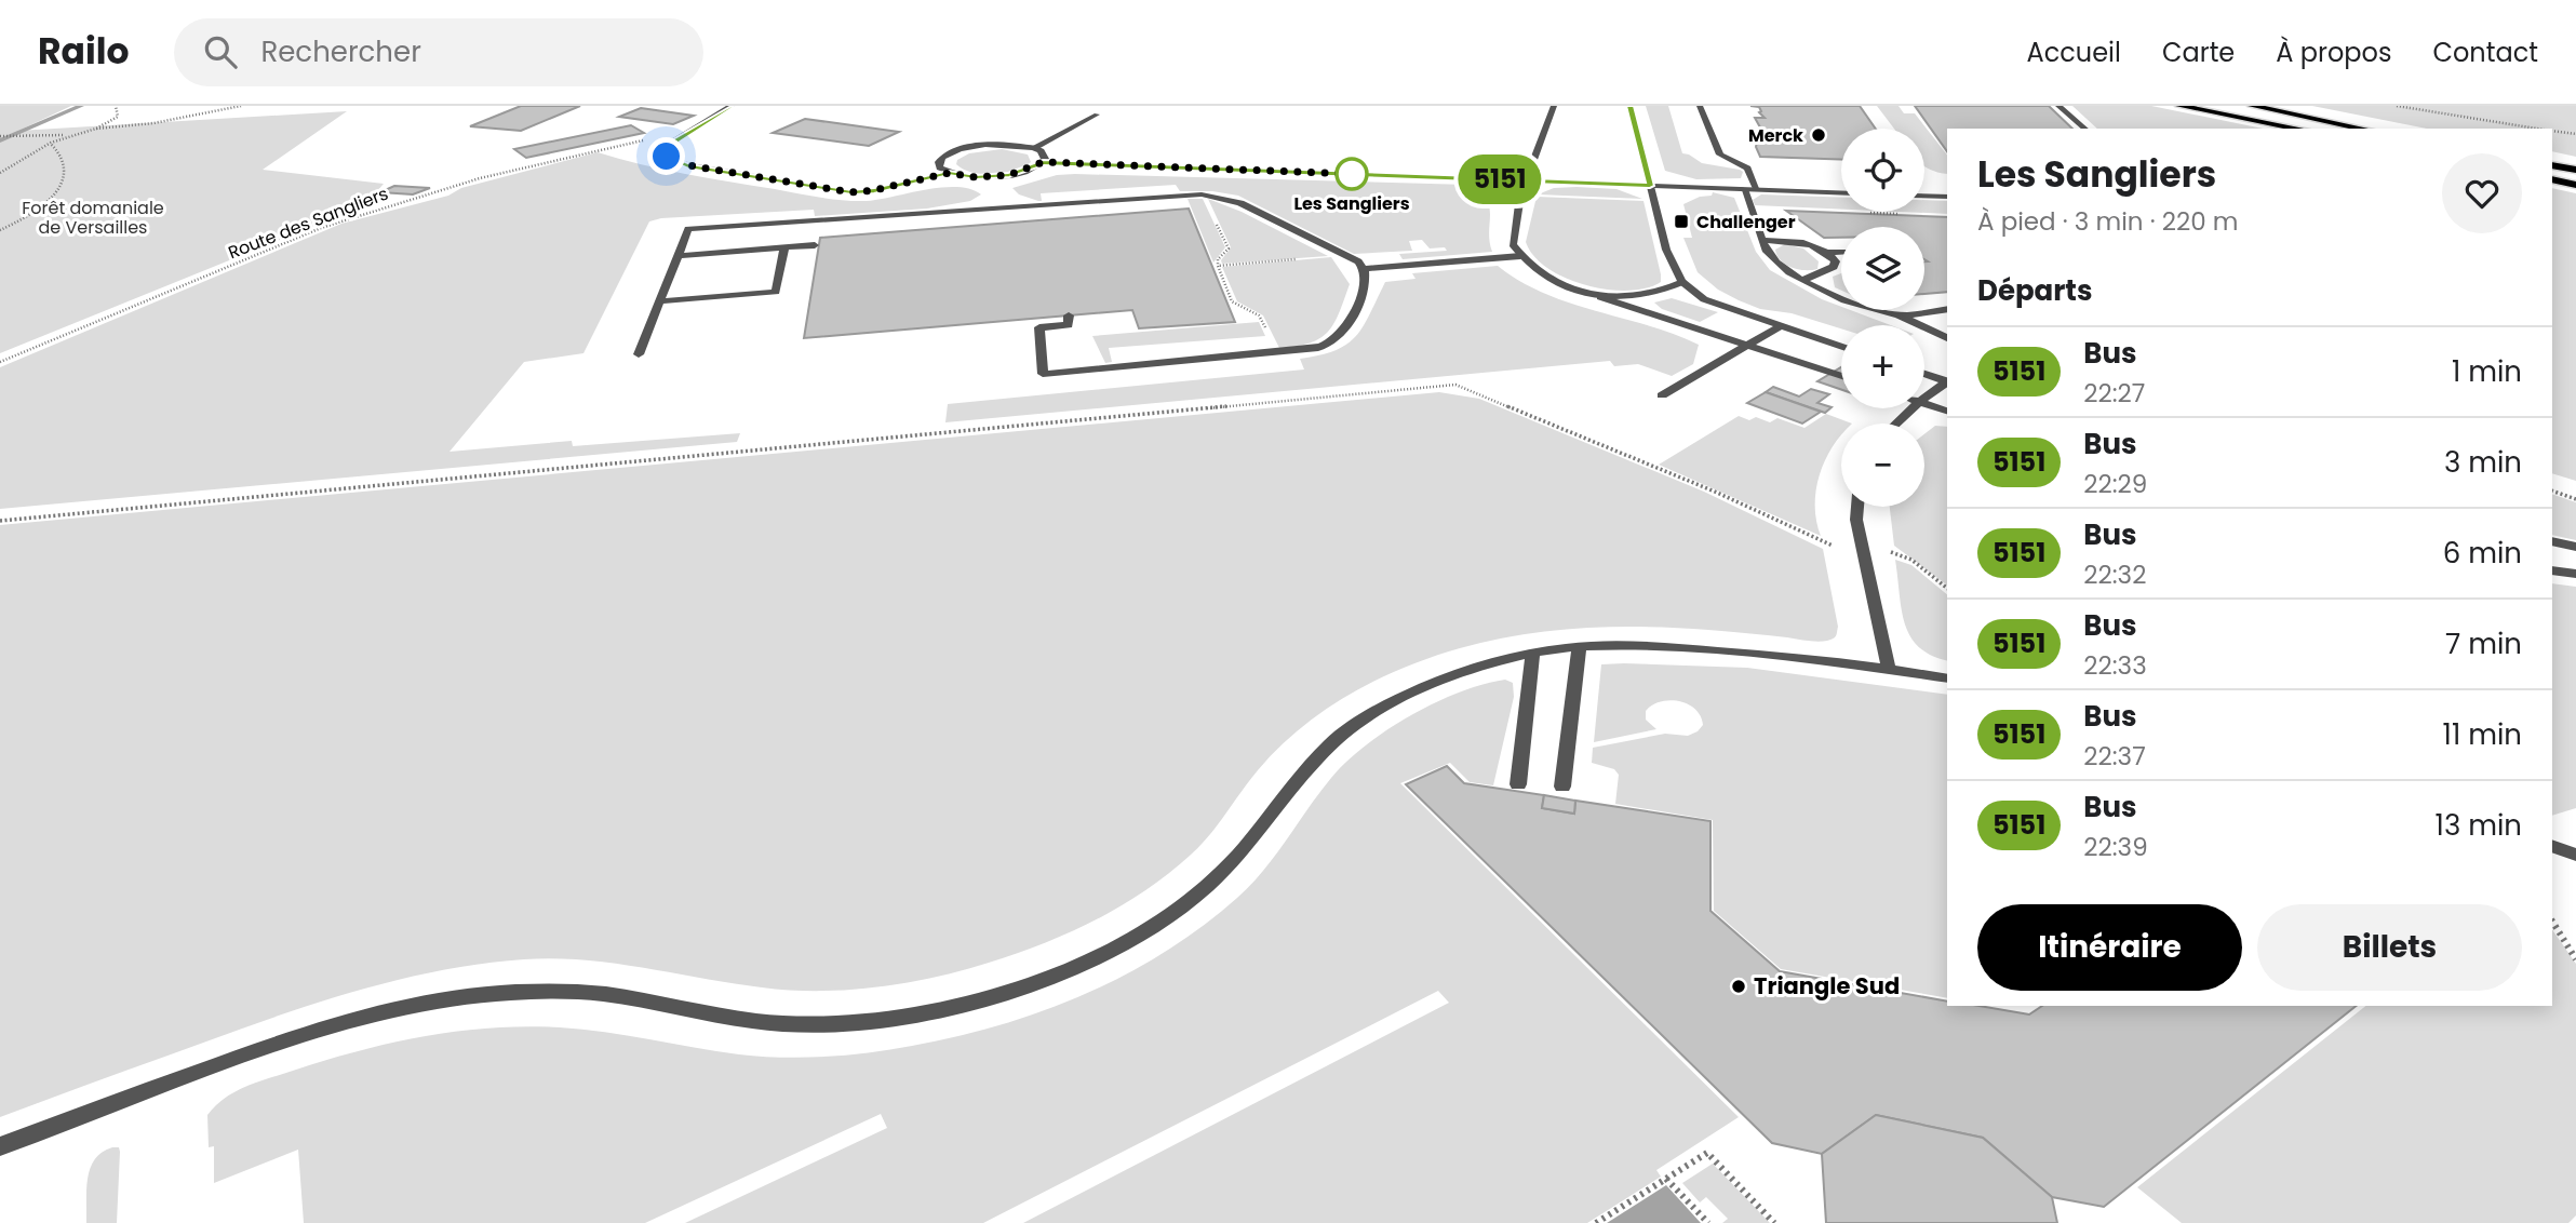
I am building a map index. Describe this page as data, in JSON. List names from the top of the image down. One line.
{"streets":{"path":["Route des Sangliers"]},"parks":["Forêt domaniale de Versailles"],"places":{"other":["Merck","Les Sangliers","Triangle Sud"],"transit":["Challenger"]},"lines":["bus line 5151"],"page":{"header":"Railo","search":"Rechercher","nav":["Accueil","Carte","À propos","Contact"],"on_map":"5151","map_buttons":["+","−"],"heading":[["Les Sangliers","À pied · 3 min · 220 m"],"Départs"],"list":[{"mark":"5151","name":"Bus","note":"22:27","value":"1 min"},{"mark":"5151","name":"Bus","note":"22:29","value":"3 min"},{"mark":"5151","name":"Bus","note":"22:32","value":"6 min"},{"mark":"5151","name":"Bus","note":"22:33","value":"7 min"},{"mark":"5151","name":"Bus","note":"22:37","value":"11 min"},{"mark":"5151","name":"Bus","note":"22:39","value":"13 min"}],"buttons":["Itinéraire","Billets"]}}
